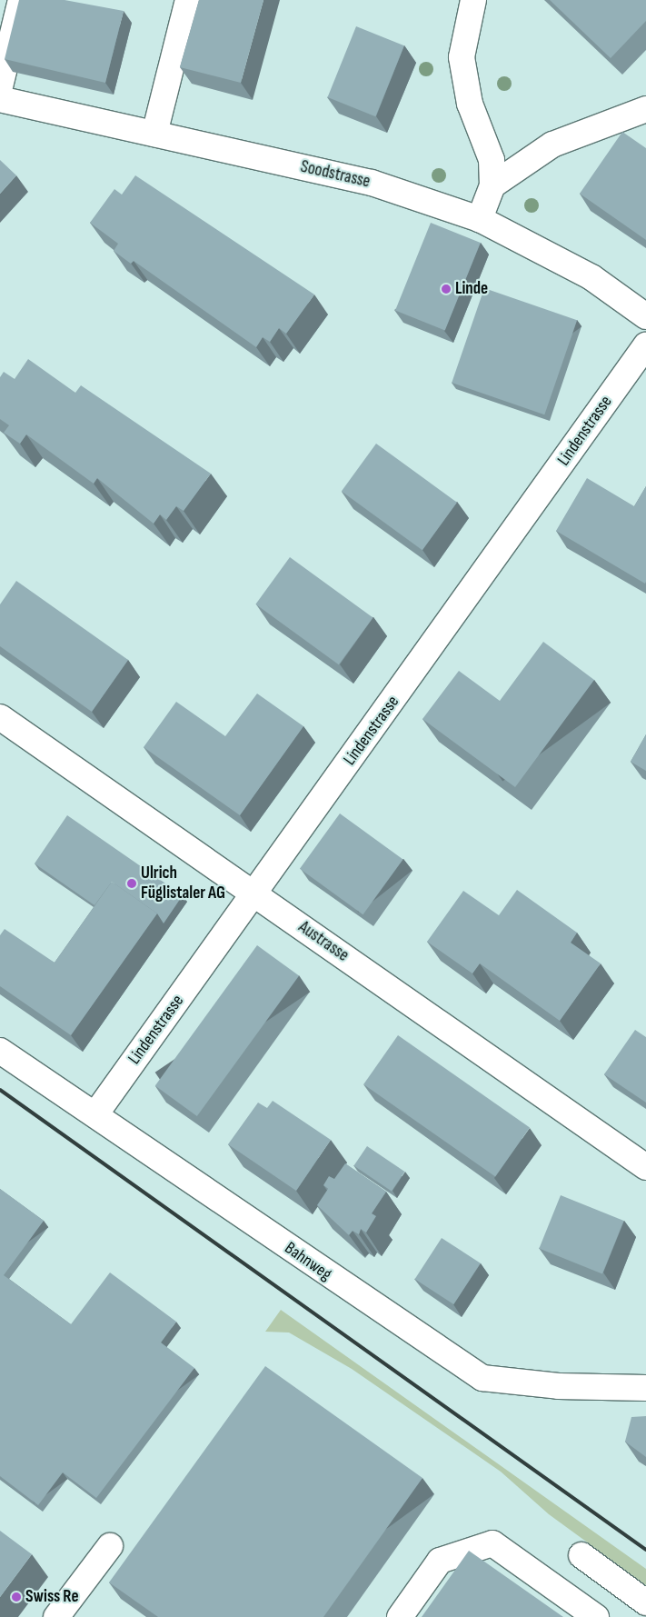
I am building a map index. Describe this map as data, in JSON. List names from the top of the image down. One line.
{"streets":{"street":["Soodstrasse","Lindenstrasse","Austrasse","Bahnweg"]},"crossings":[["Lindenstrasse","Austrasse"],["Lindenstrasse","Bahnweg"]],"places":["Linde","Ulrich Füglistaler AG","Swiss Re"]}
